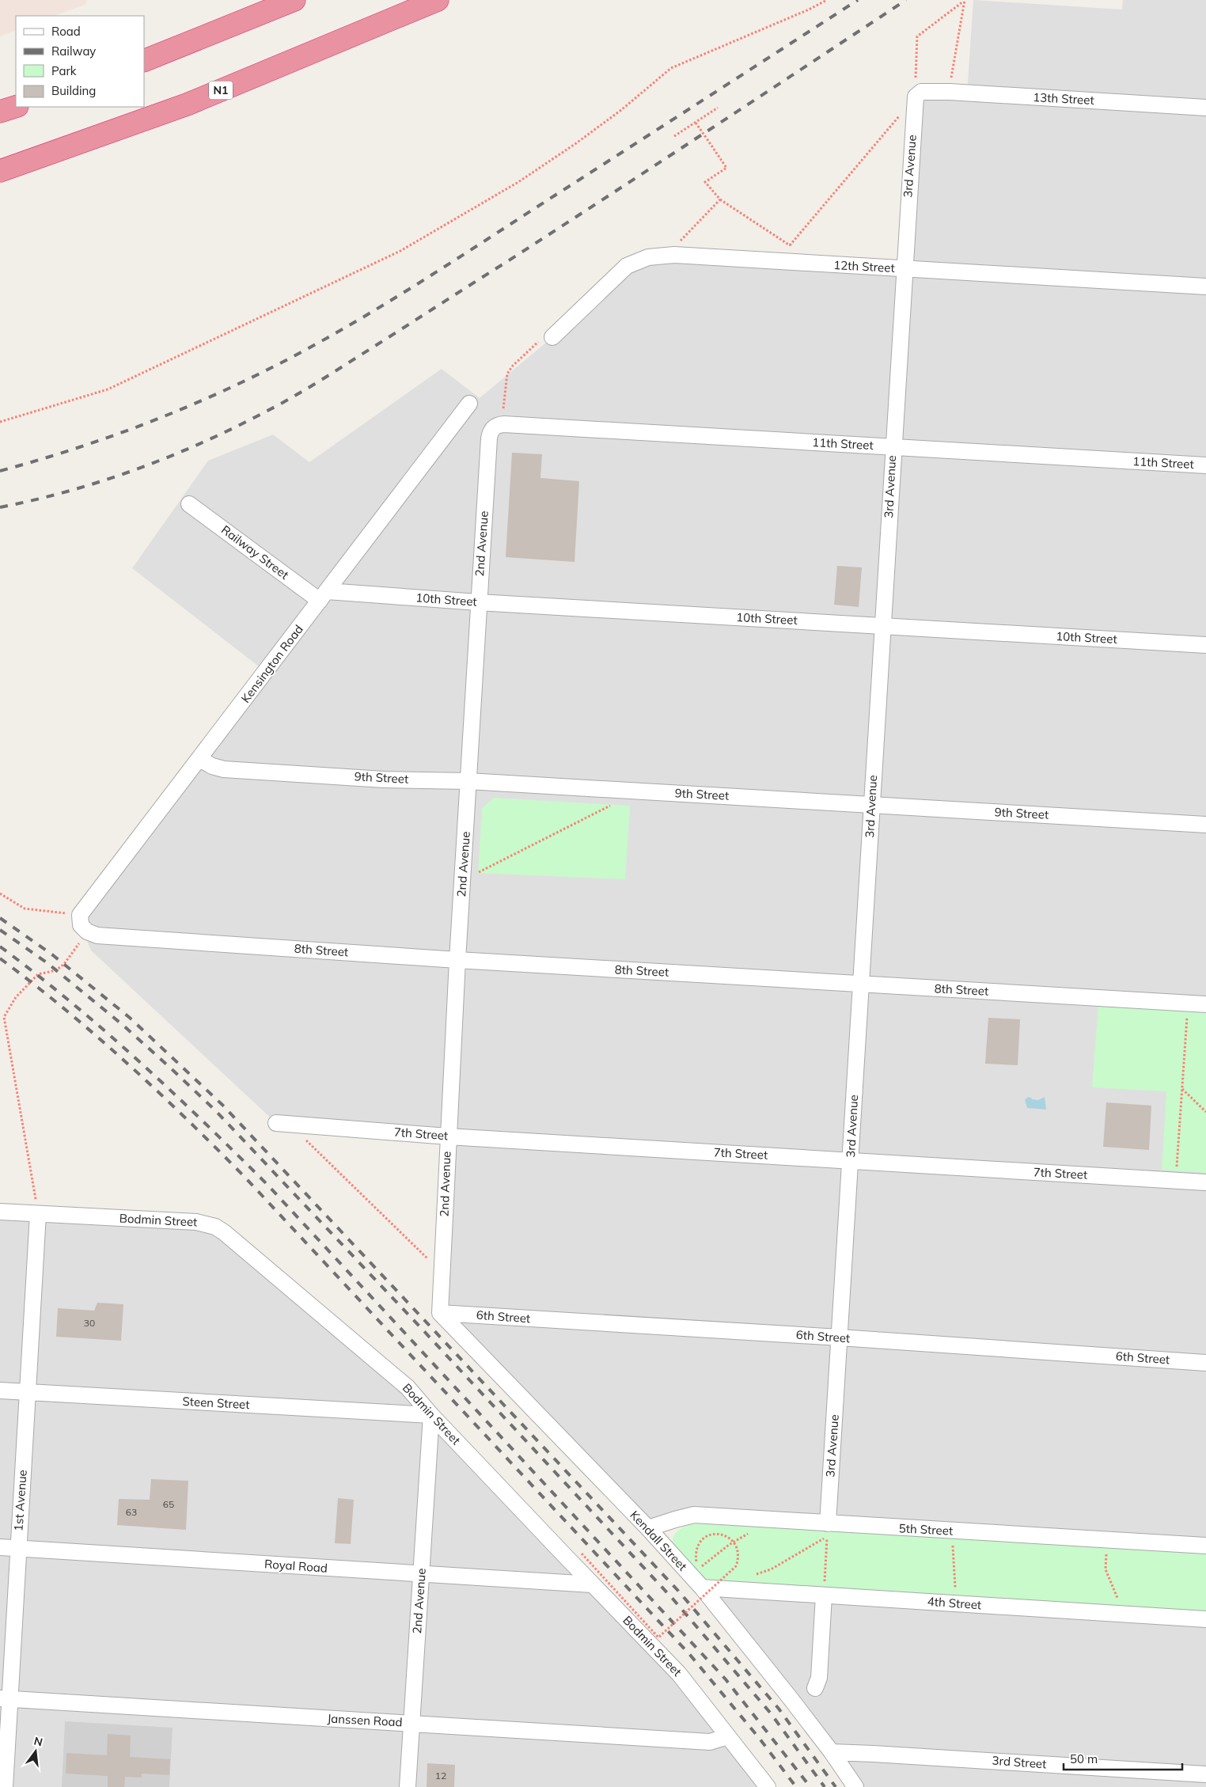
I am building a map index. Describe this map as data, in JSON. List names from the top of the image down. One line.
{"streets":{"highway":["N1"],"street":["13th Street","3rd Avenue","12th Street","11th Street","2nd Avenue","Railway Street","10th Street","Kensington Road","9th Street","8th Street","7th Street","Bodmin Street","6th Street","Steen Street","1st Avenue","5th Street","Kendall Street","Royal Road","4th Street","Janssen Road","3rd Street"]},"crossings":[["13th Street","3rd Avenue"],["3rd Avenue","12th Street"],["3rd Avenue","11th Street"],["3rd Avenue","10th Street"],["3rd Avenue","9th Street"],["3rd Avenue","8th Street"],["3rd Avenue","7th Street"],["3rd Avenue","6th Street"],["3rd Avenue","5th Street"],["11th Street","2nd Avenue"],["2nd Avenue","10th Street"],["2nd Avenue","9th Street"],["2nd Avenue","8th Street"],["2nd Avenue","7th Street"],["2nd Avenue","Bodmin Street"],["2nd Avenue","6th Street"],["2nd Avenue","Steen Street"],["2nd Avenue","Kendall Street"],["2nd Avenue","Royal Road"],["2nd Avenue","Janssen Road"],["Railway Street","10th Street"],["Railway Street","Kensington Road"],["10th Street","Kensington Road"],["Kensington Road","9th Street"],["Kensington Road","8th Street"],["Bodmin Street","Steen Street"],["Bodmin Street","1st Avenue"],["Bodmin Street","Royal Road"],["Bodmin Street","Janssen Road"],["6th Street","Kendall Street"],["Steen Street","1st Avenue"],["1st Avenue","Royal Road"],["1st Avenue","Janssen Road"],["5th Street","Kendall Street"],["Kendall Street","4th Street"],["Kendall Street","3rd Street"]],"house_numbers":["30","65","63","12"],"legend":["Road","Railway","Park","Building"],"scale_bar":"50 m","north":"top"}
